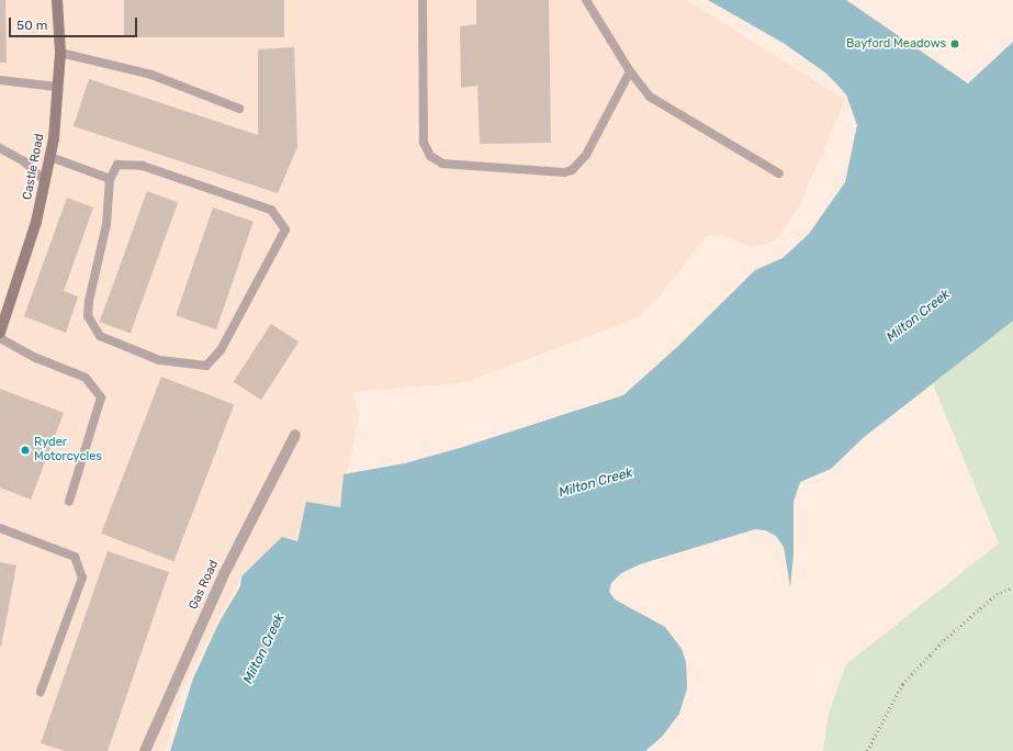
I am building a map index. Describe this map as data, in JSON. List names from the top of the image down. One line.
{"streets":{"main road":["Castle Road"],"street":["Gas Road"]},"water":["Milton Creek"],"places":["Bayford Meadows","Ryder Motorcycles"],"scale_bar":"50 m"}
